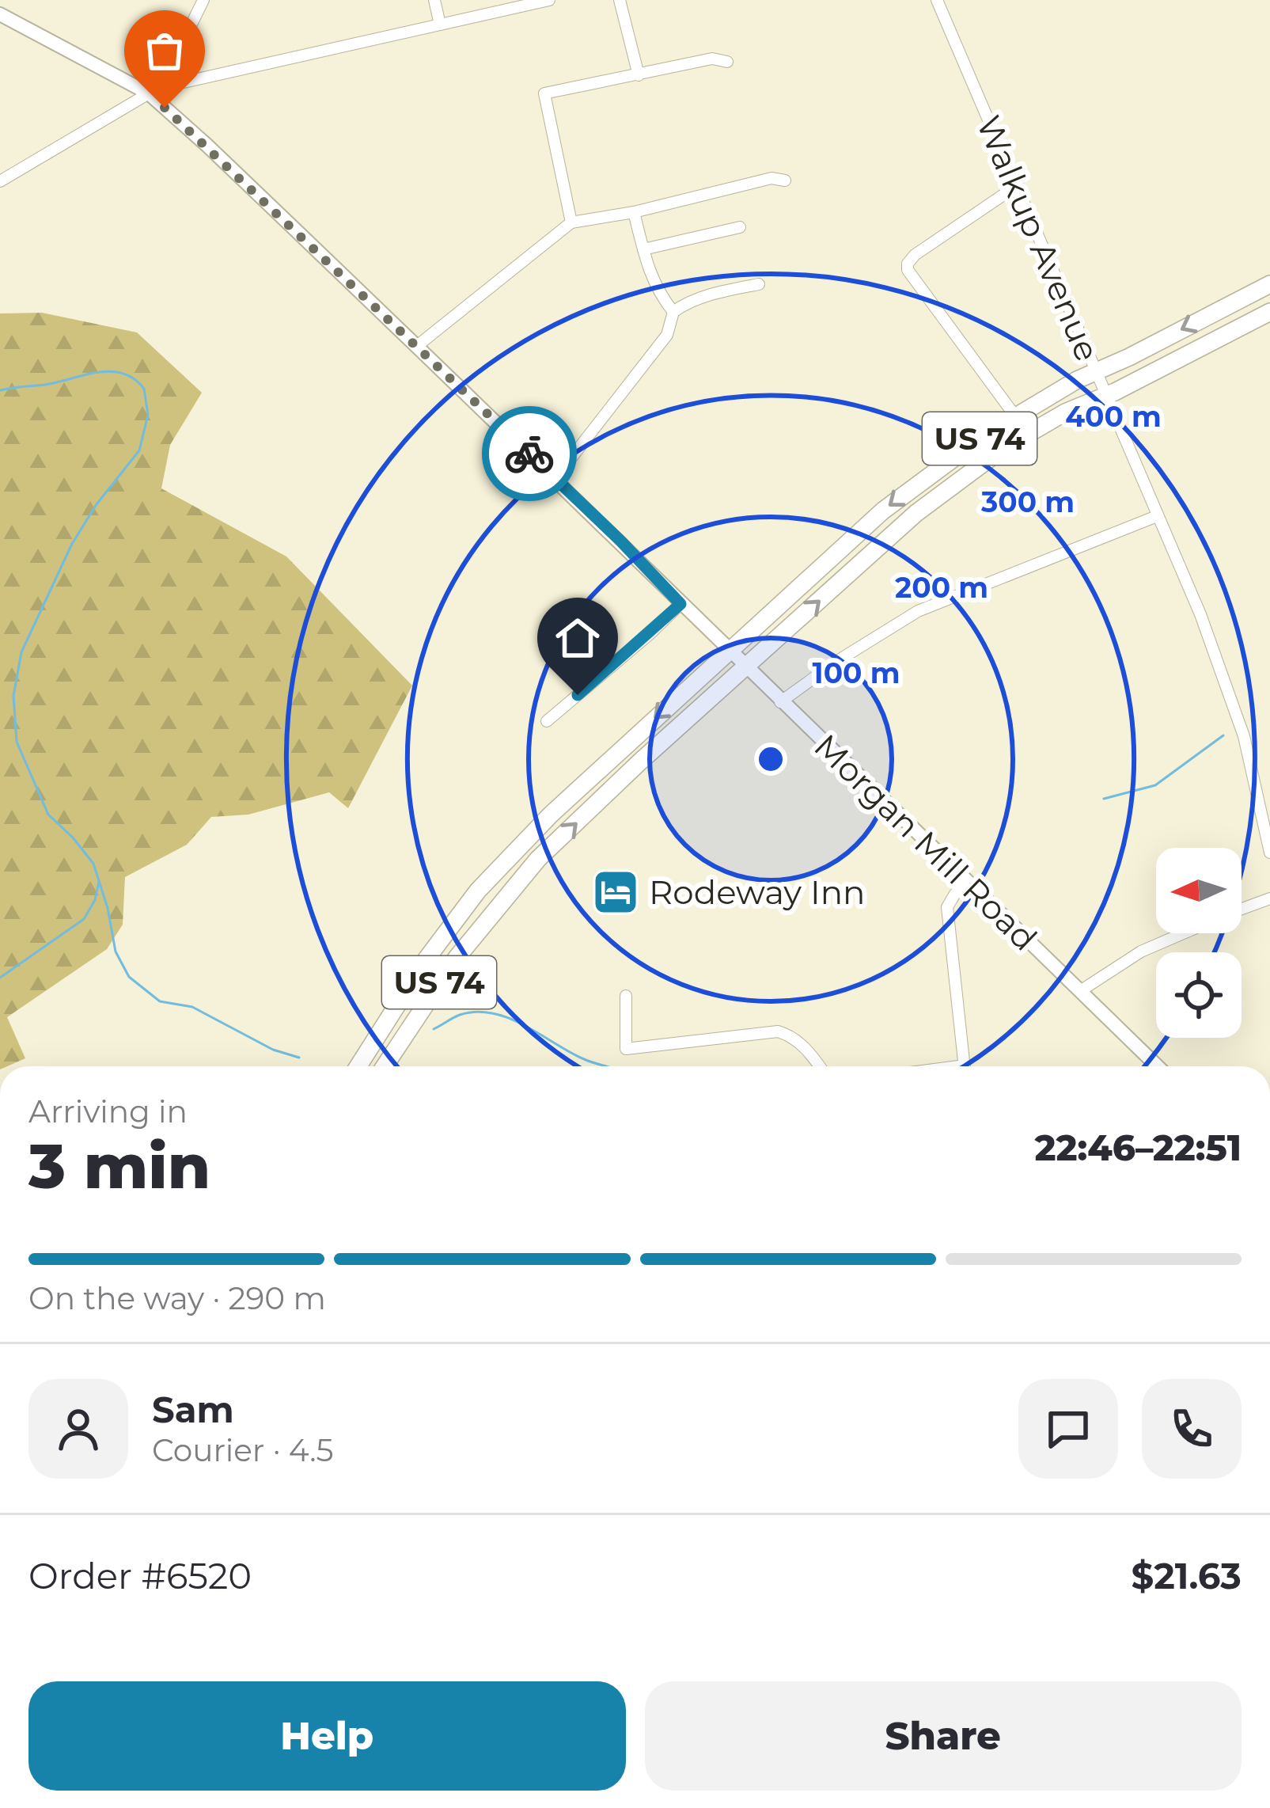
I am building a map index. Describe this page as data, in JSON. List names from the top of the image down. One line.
{"streets":{"highway":["US 74"],"main road":["Morgan Mill Road"],"street":["Walkup Avenue"]},"crossings":[["Walkup Avenue","US 74"],["US 74","Morgan Mill Road"]],"places":{"hotel":["Rodeway Inn"]},"north":"left","page":{"heading":["3 min","Arriving in","22:46–22:51"],"panel":["Sam","Courier · 4.5","Order #6520","$21.63"],"bar":"On the way · 290 m","buttons":["Help","Share"]},"rings":["400 m","300 m","200 m","100 m"]}
